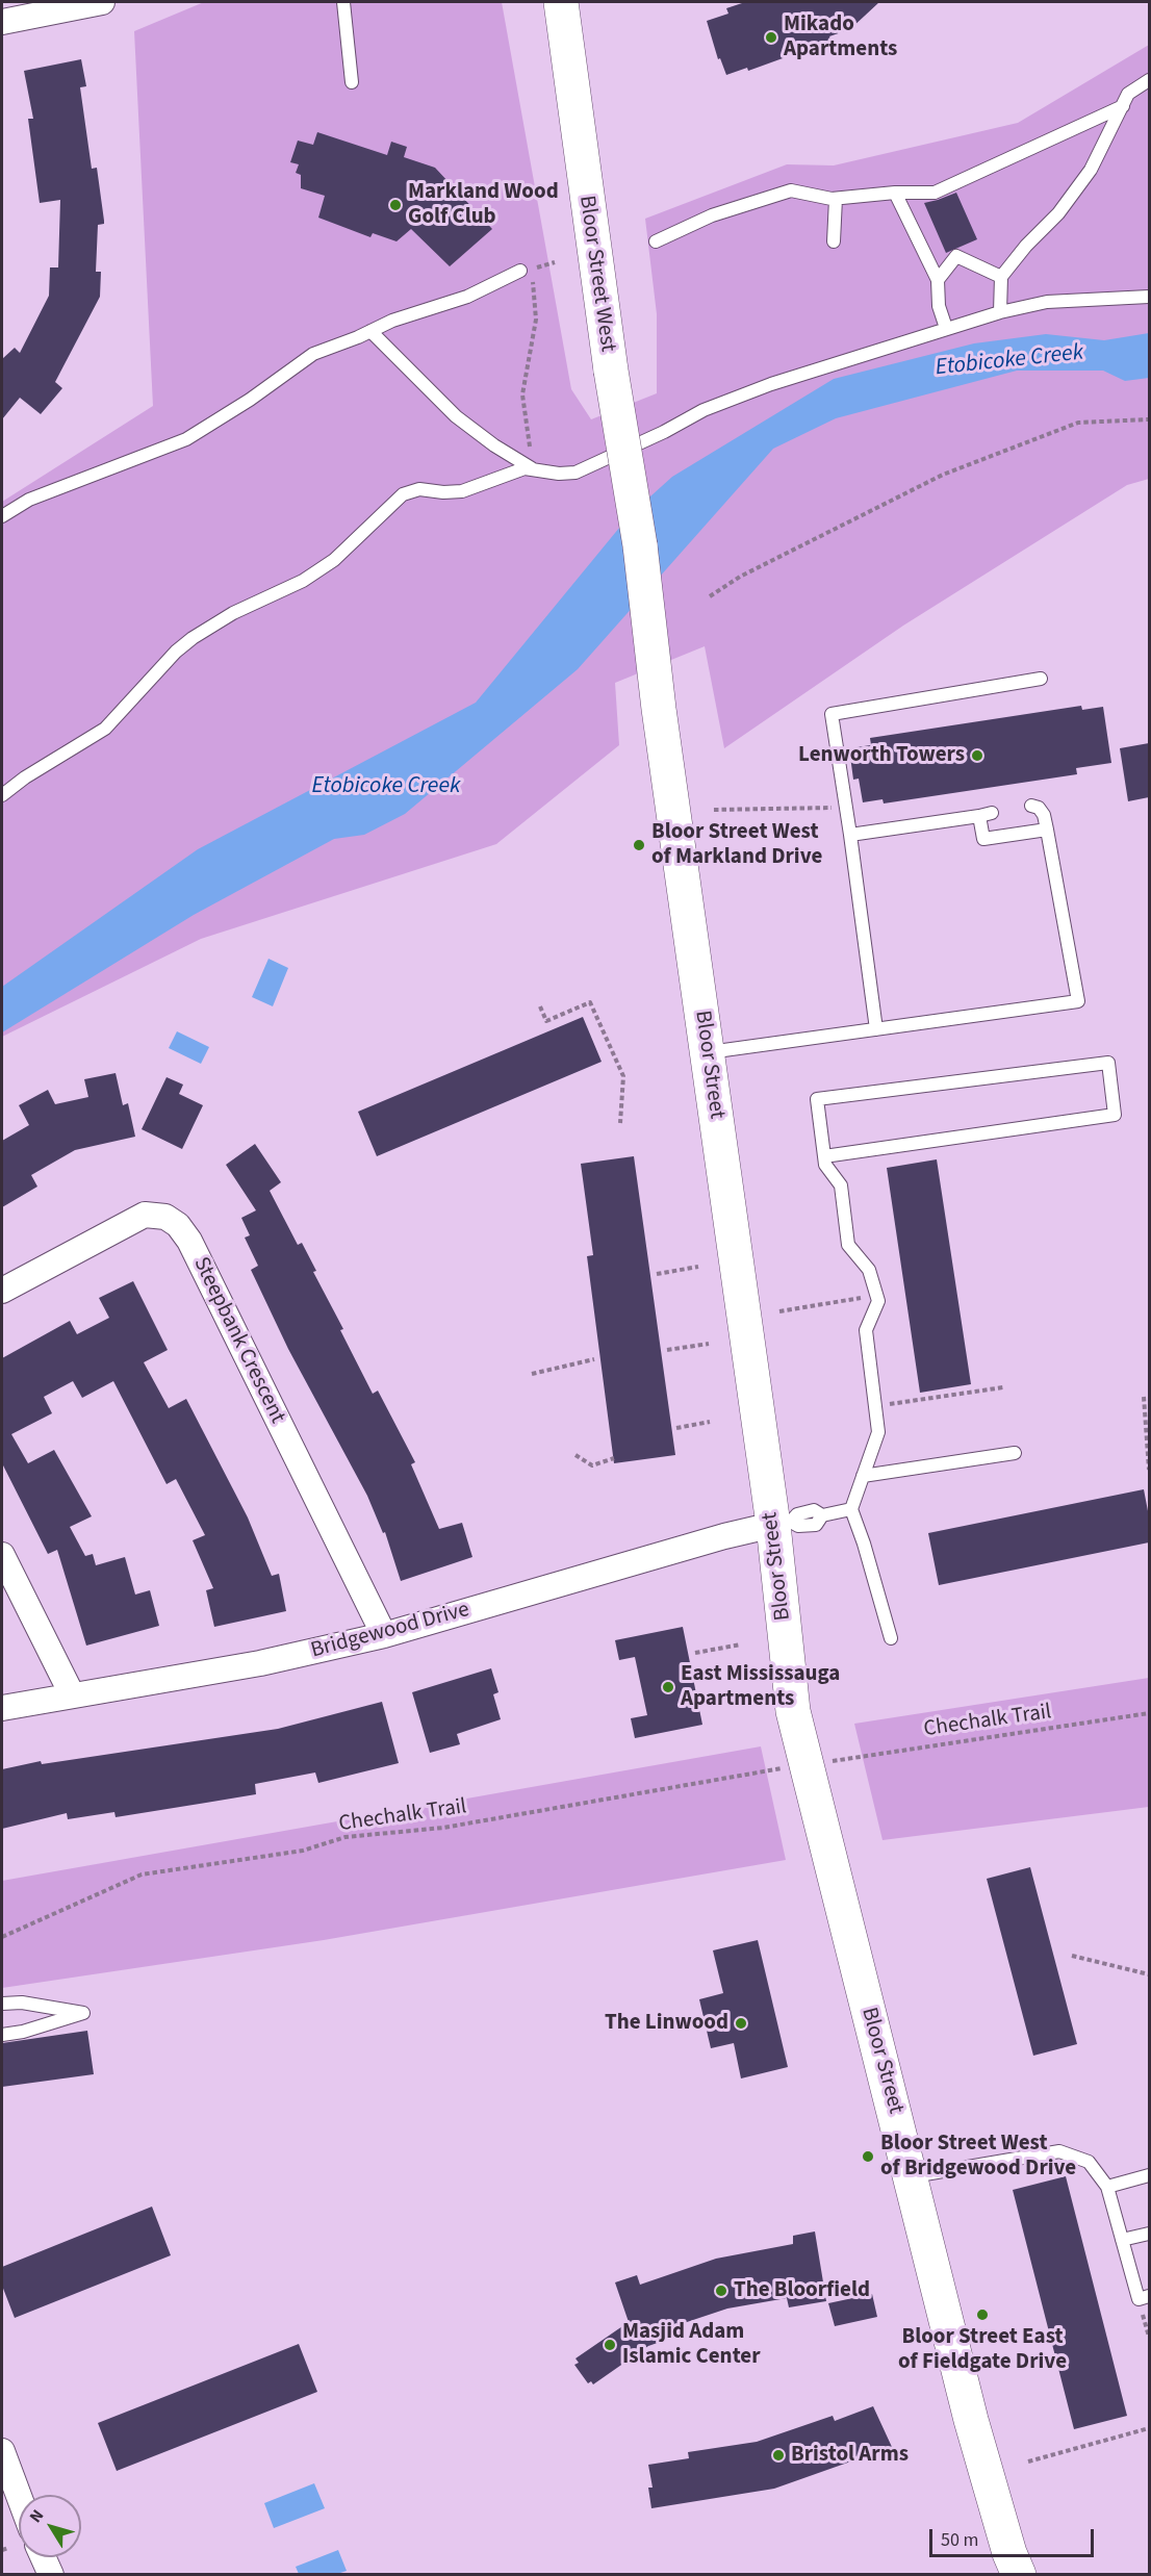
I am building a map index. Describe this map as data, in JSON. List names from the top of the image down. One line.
{"streets":{"main road":["Bloor Street West","Bloor Street"],"street":["Steepbank Crescent","Bridgewood Drive"],"path":["Chechalk Trail"]},"crossings":[["Bloor Street West","Bloor Street"],["Bloor Street","Bridgewood Drive"],["Steepbank Crescent","Bridgewood Drive"]],"water":["Etobicoke Creek"],"places":["Mikado Apartments","Markland Wood Golf Club","Lenworth Towers","Bloor Street West of Markland Drive","East Mississauga Apartments","The Linwood","Bloor Street West of Bridgewood Drive","The Bloorfield","Bloor Street East of Fieldgate Drive","Masjid Adam Islamic Center","Bristol Arms"],"scale_bar":"50 m","north":"top left"}
